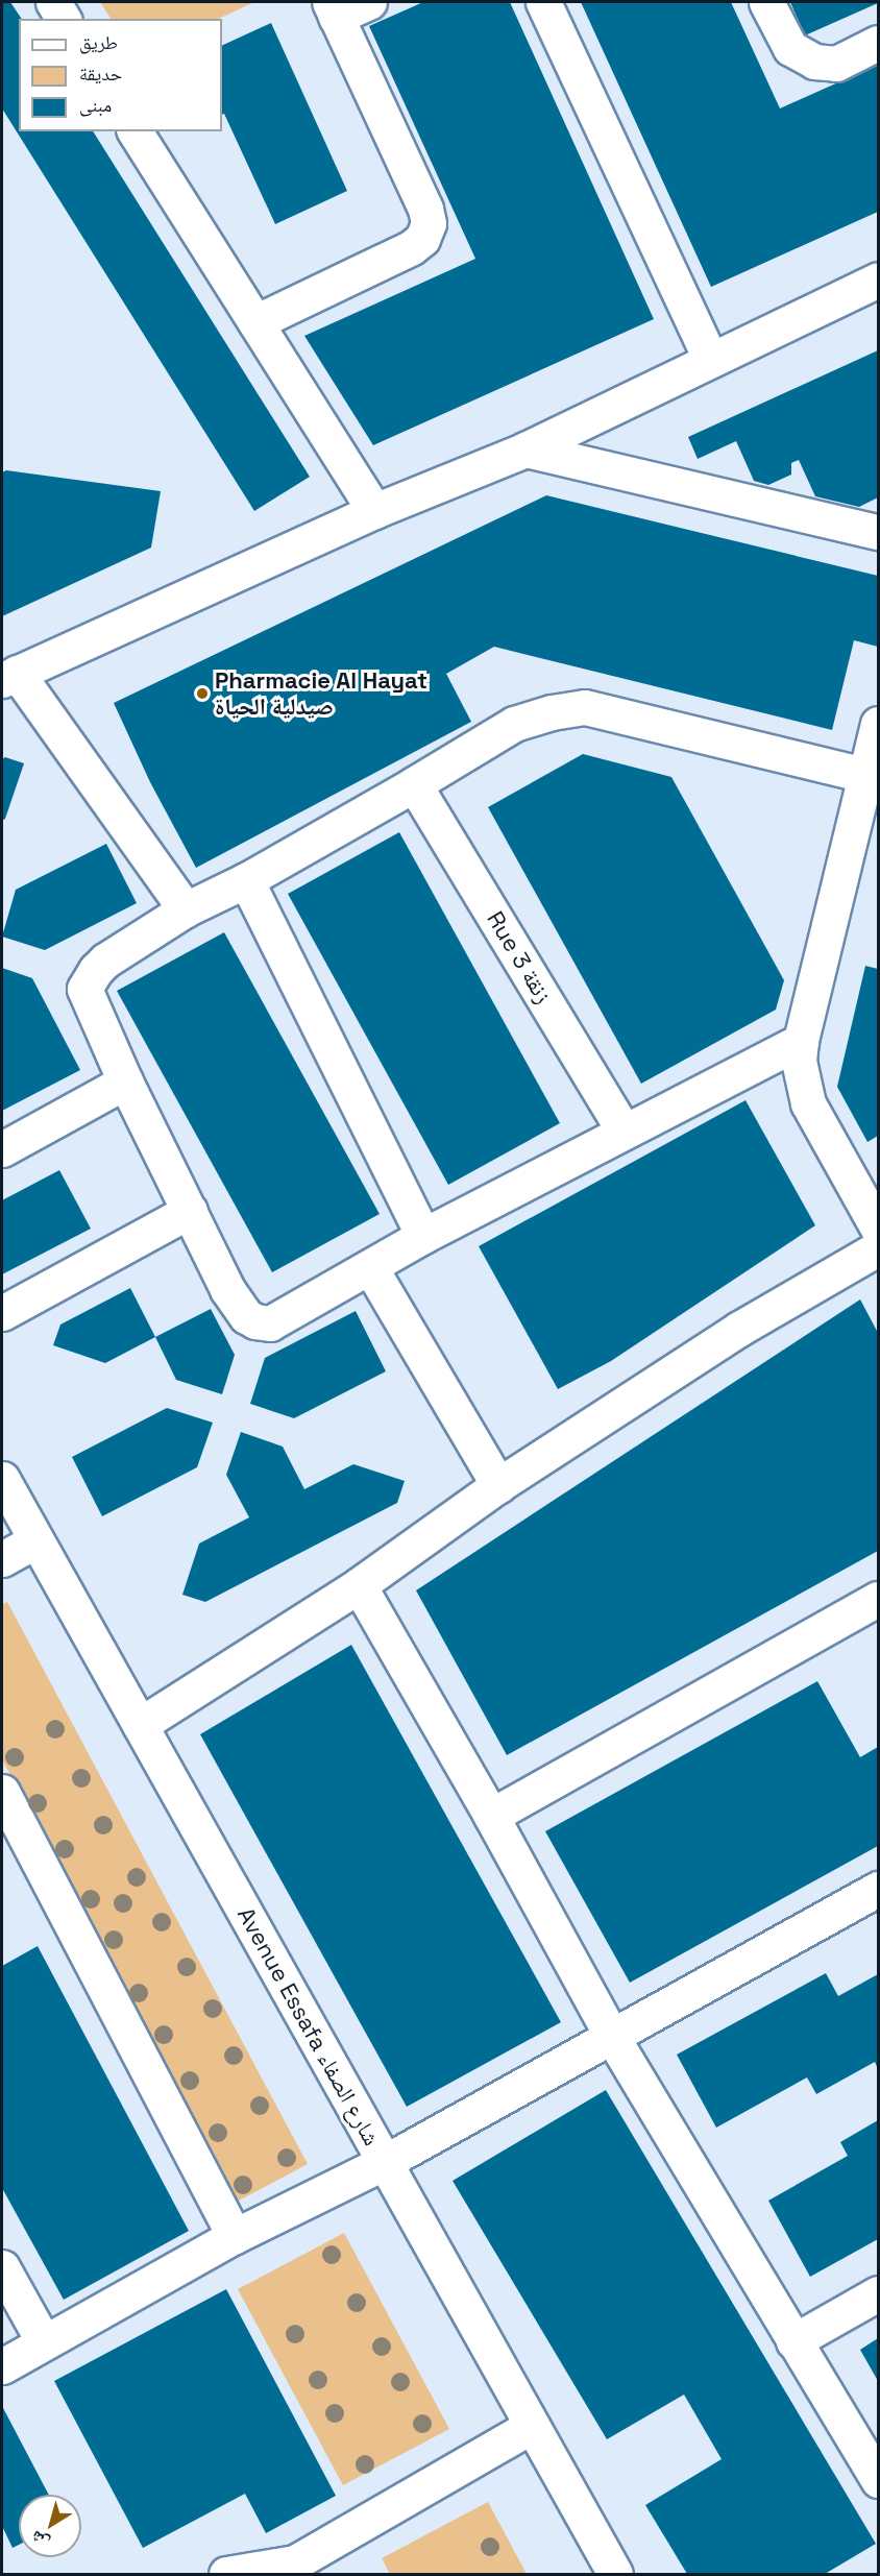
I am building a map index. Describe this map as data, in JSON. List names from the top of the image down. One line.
{"streets":{"street":["Rue 3 زنقة","Avenue Essafa شارع الصفاء"]},"places":["Pharmacie Al Hayat صيدلية الحياة"],"legend":["طريق","حديقة","مبنى"],"north":"bottom left"}
